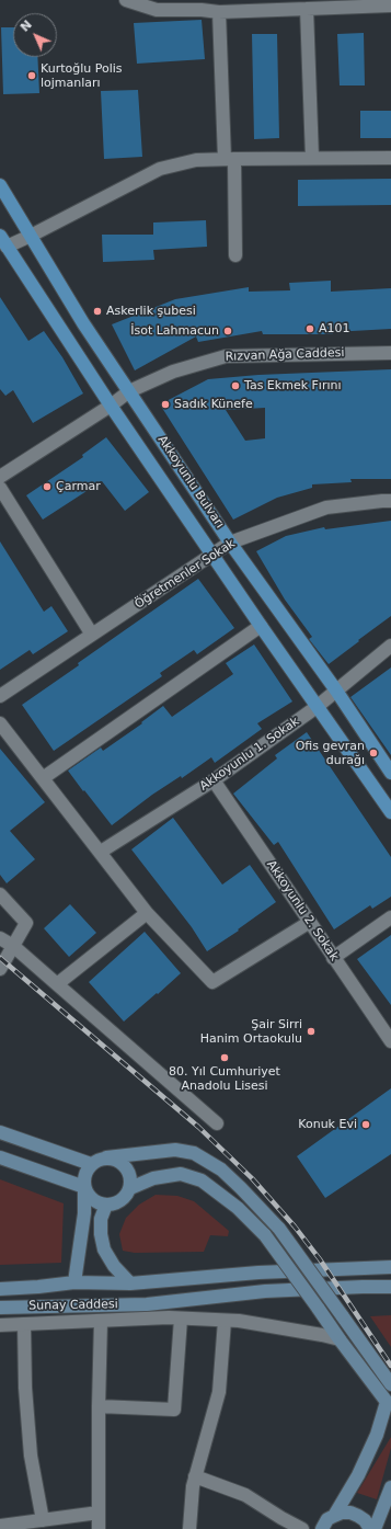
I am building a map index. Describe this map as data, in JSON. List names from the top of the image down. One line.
{"streets":{"main road":["Akkoyunlu Bulvarı","Sunay Caddesi"],"street":["Rızvan Ağa Caddesi","Öğretmenler Sokak","Akkoyunlu 1. Sokak","Akkoyunlu 2. Sokak"]},"crossings":[["Rızvan Ağa Caddesi","Akkoyunlu Bulvarı"],["Akkoyunlu Bulvarı","Öğretmenler Sokak"],["Akkoyunlu Bulvarı","Akkoyunlu 1. Sokak"],["Akkoyunlu 1. Sokak","Akkoyunlu 2. Sokak"]],"places":["Kurtoğlu Polis lojmanları","Askerlik şubesi","A101","İsot Lahmacun","Tas Ekmek Fırını","Sadık Künefe","Çarmar","Ofis gevran durağı","Şair Sirri Hanim Ortaokulu","80. Yıl Cumhuriyet Anadolu Lisesi","Konuk Evi"],"north":"top left"}
